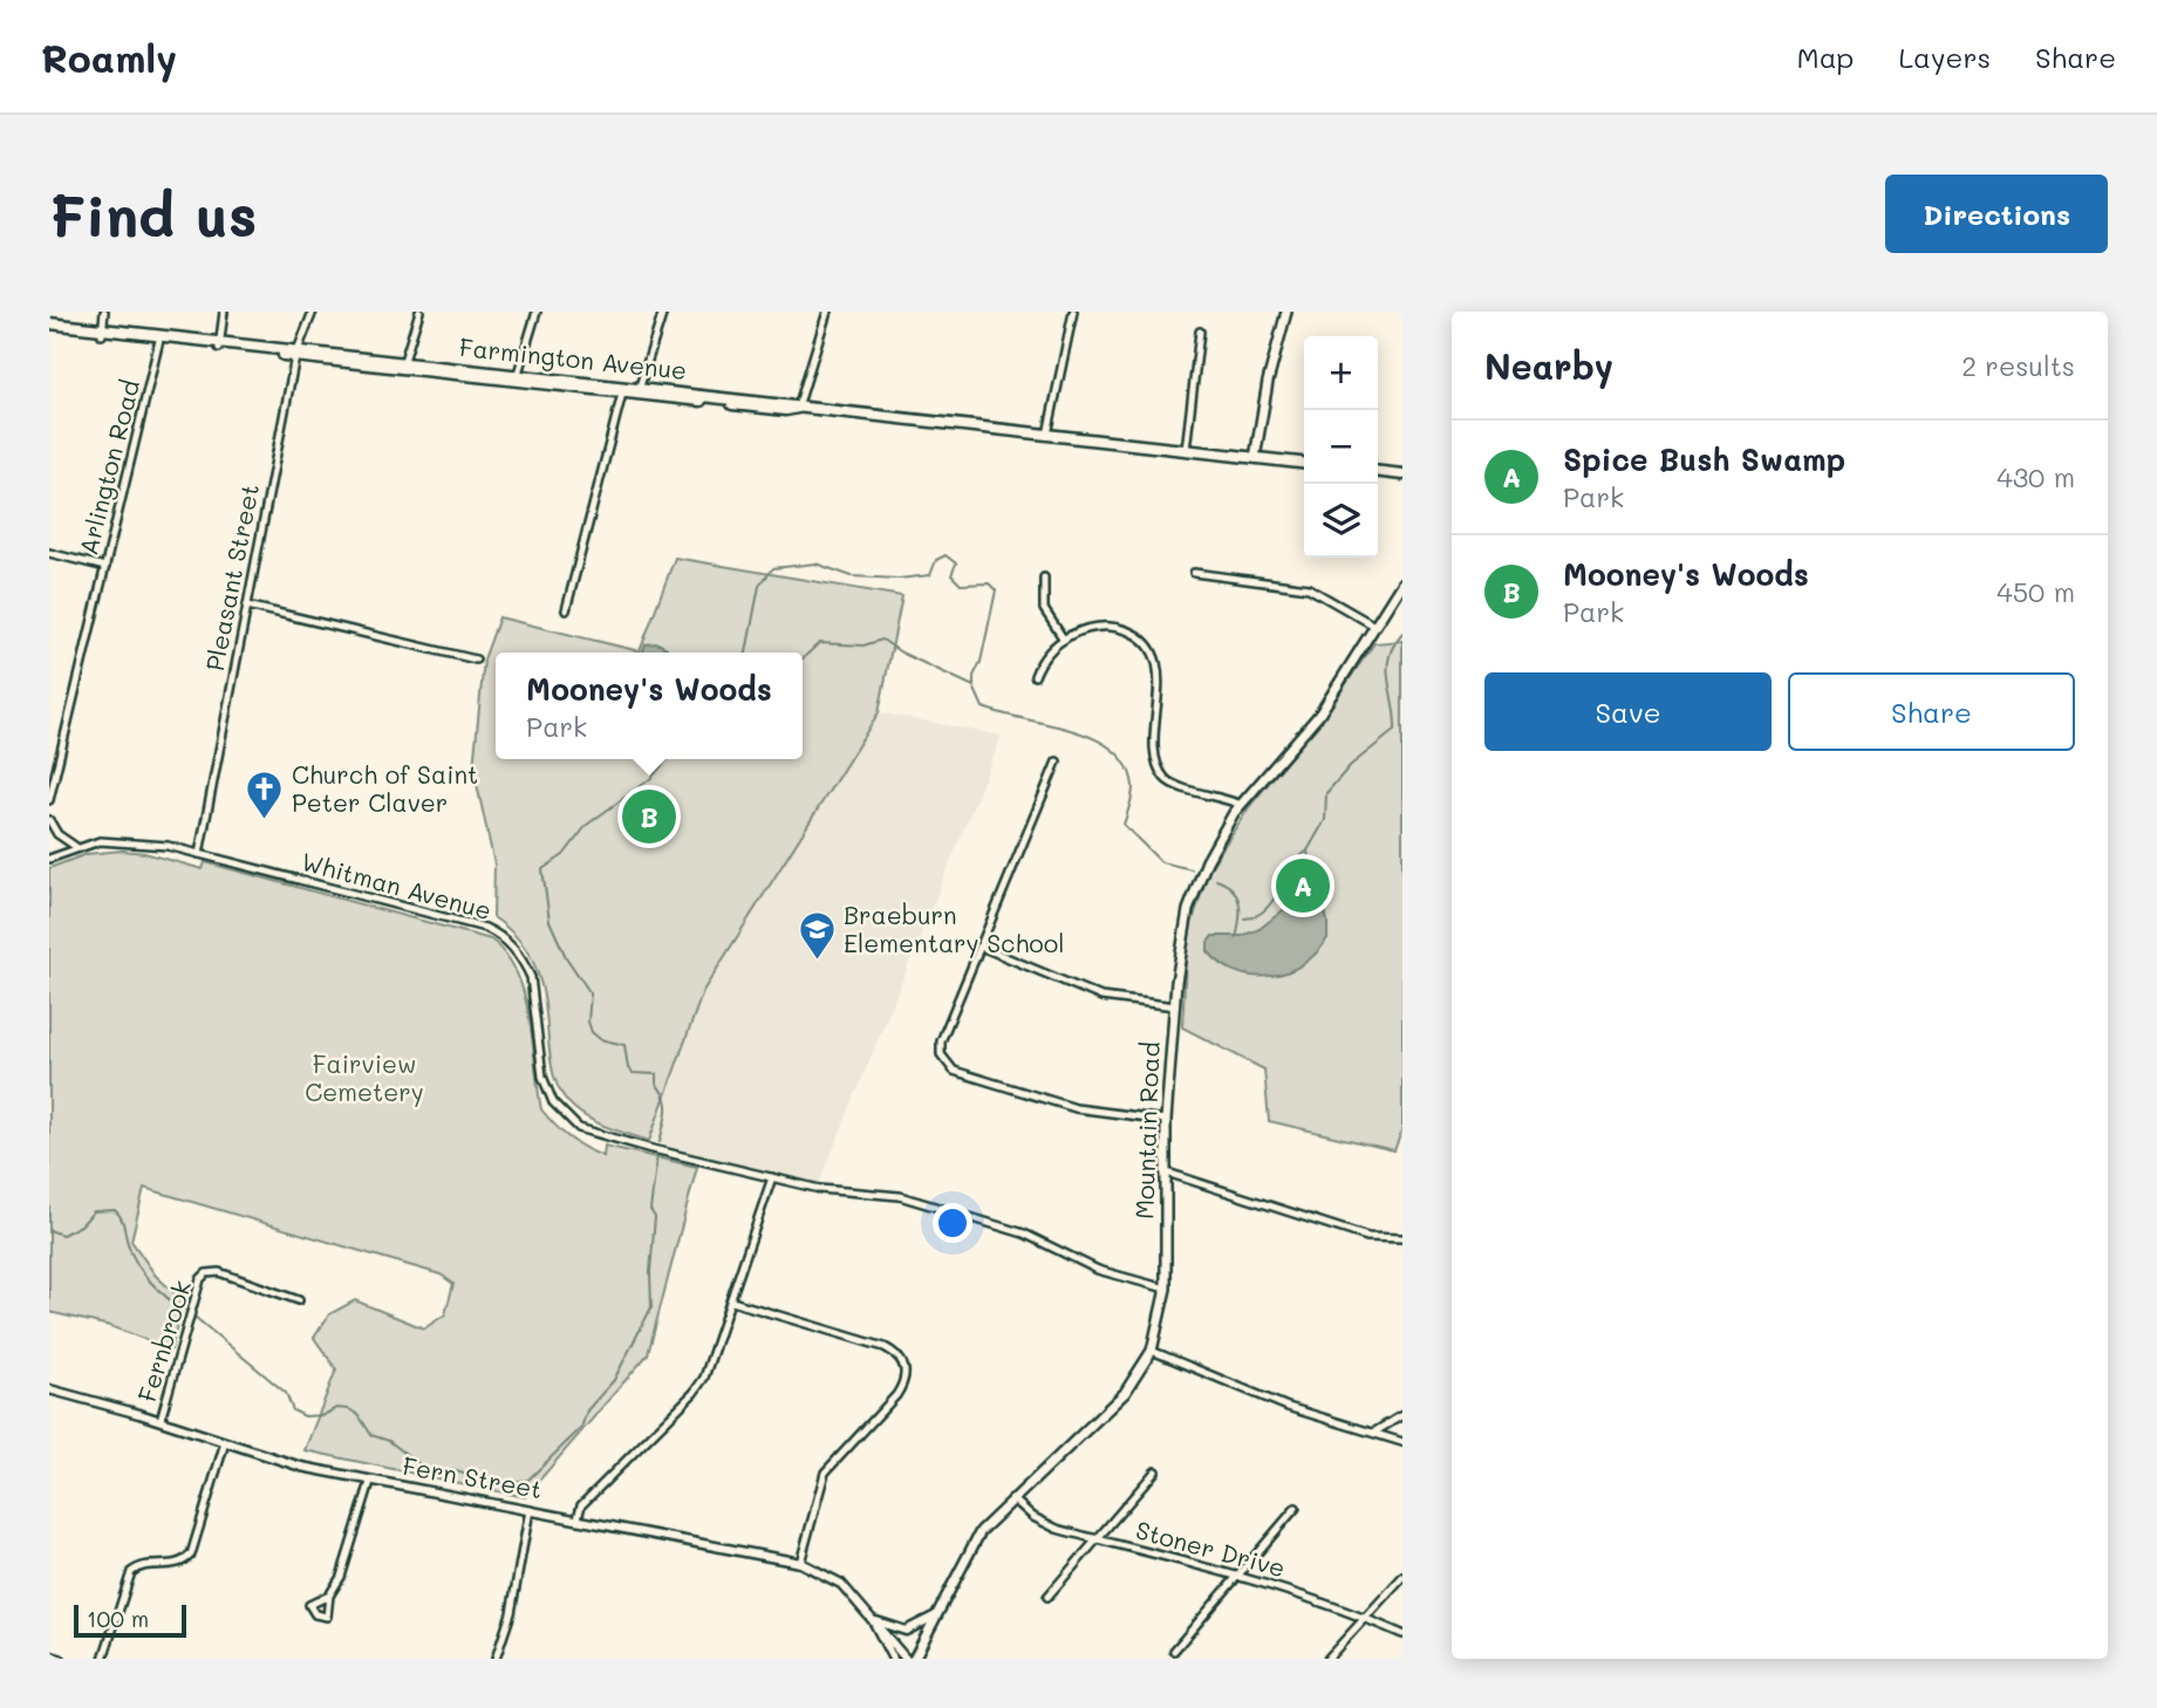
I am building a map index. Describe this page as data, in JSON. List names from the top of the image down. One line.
{"streets":{"main road":["Farmington Avenue","Mountain Road"],"street":["Arlington Road","Pleasant Street","Whitman Avenue","Fernbrook","Fern Street","Stoner Drive"]},"crossings":[["Farmington Avenue","Arlington Road"],["Farmington Avenue","Pleasant Street"],["Pleasant Street","Whitman Avenue"],["Whitman Avenue","Mountain Road"],["Mountain Road","Stoner Drive"],["Fernbrook","Fern Street"]],"parks":["Fairview Cemetery"],"places":{"church":["Church of Saint Peter Claver"],"school or university":["Braeburn Elementary School"]},"scale_bar":"100 m","page":{"header":"Roamly","nav":["Map","Layers","Share"],"buttons":["Directions",["Save","Share"]],"title":"Find us","heading":["Nearby","2 results"],"map_buttons":["+","−"],"list":[{"mark":"A","name":"Spice Bush Swamp","note":"Park","value":"430 m"},{"mark":"B","name":"Mooney's Woods","note":"Park","value":"450 m"}],"popup":["Mooney's Woods","Park"],"pins":["B","A"],"scale":"100 m"}}
